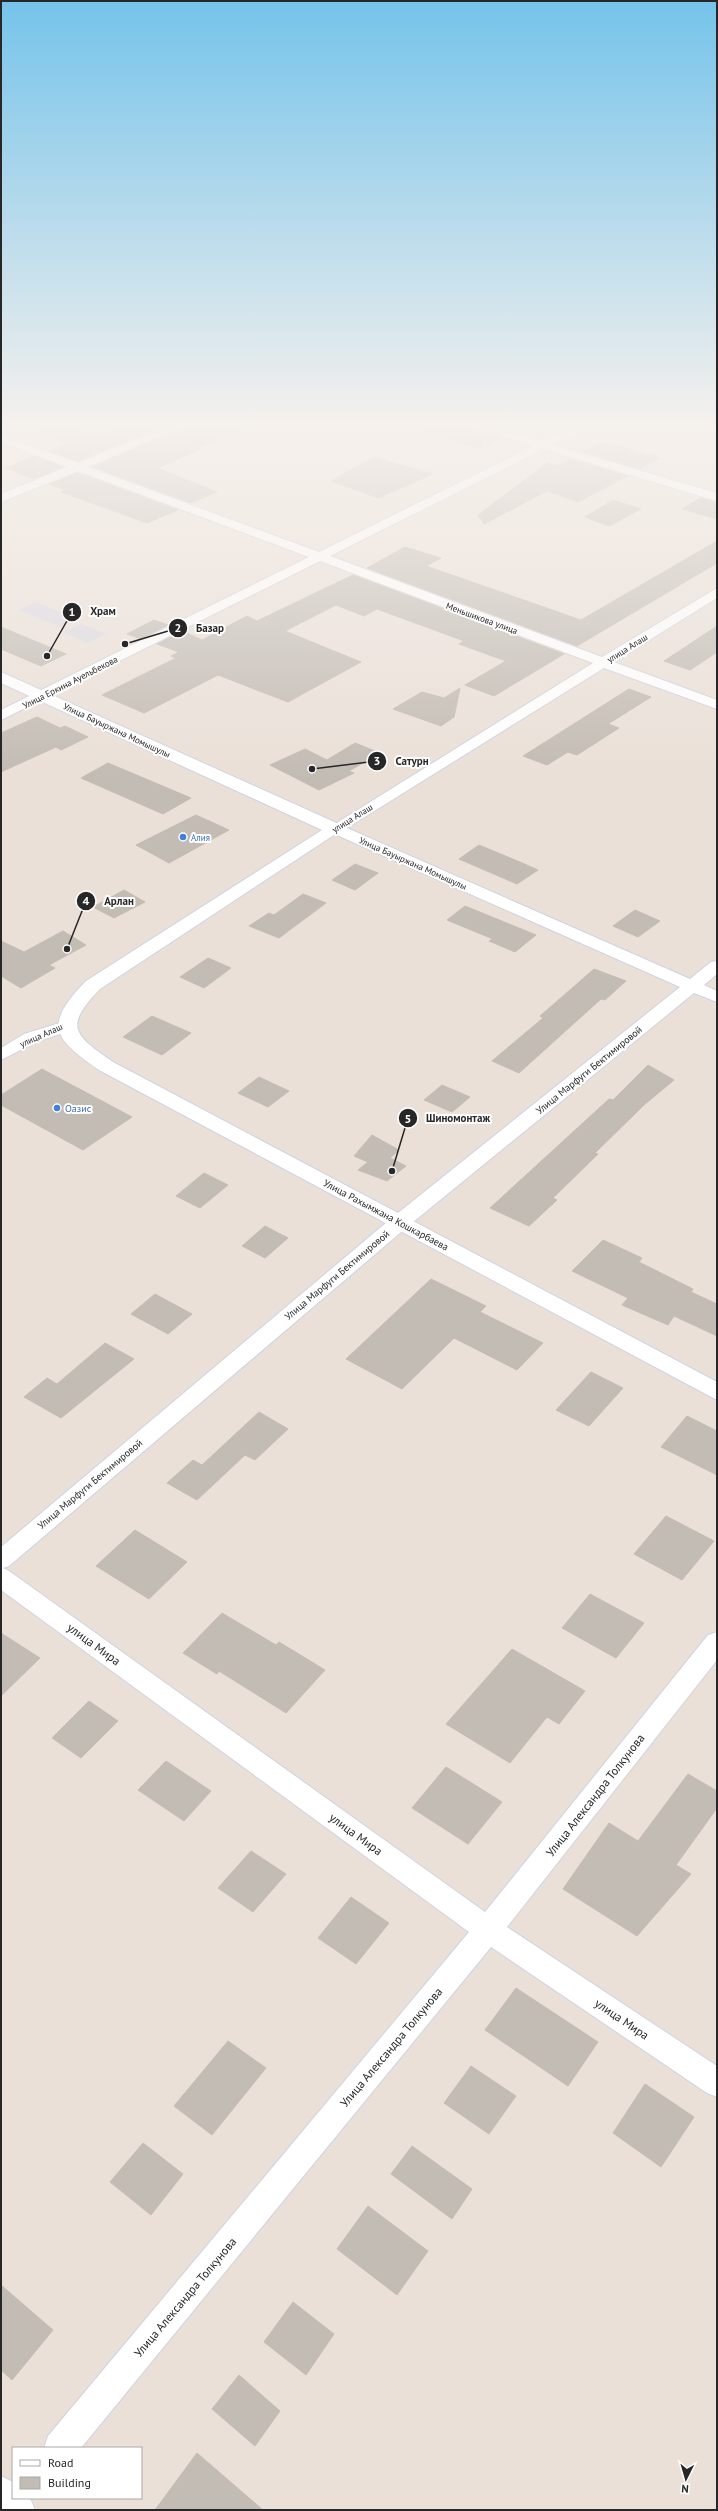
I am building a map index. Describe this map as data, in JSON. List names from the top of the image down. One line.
{"streets":{"street":["Меньшикова улица","улица Алаш","Улица Еркина Ауельбекова","Улица Бауыржана Момышулы","Улица Марфуги Бектимировой","Улица Рахымжана Кошкарбаева","улица Мира","Улица Александра Толкунова"]},"crossings":[["Меньшикова улица","улица Алаш"],["Меньшикова улица","Улица Еркина Ауельбекова"],["улица Алаш","Улица Бауыржана Момышулы"],["улица Алаш","Улица Рахымжана Кошкарбаева"],["Улица Еркина Ауельбекова","Улица Бауыржана Момышулы"],["Улица Бауыржана Момышулы","Улица Марфуги Бектимировой"],["Улица Марфуги Бектимировой","Улица Рахымжана Кошкарбаева"],["улица Мира","Улица Александра Толкунова"]],"places":["Базар","Храм","Сатурн","Алия","Арлан","Оазис","Шиномонтаж"],"legend":["Road","Building"],"north":"bottom"}
